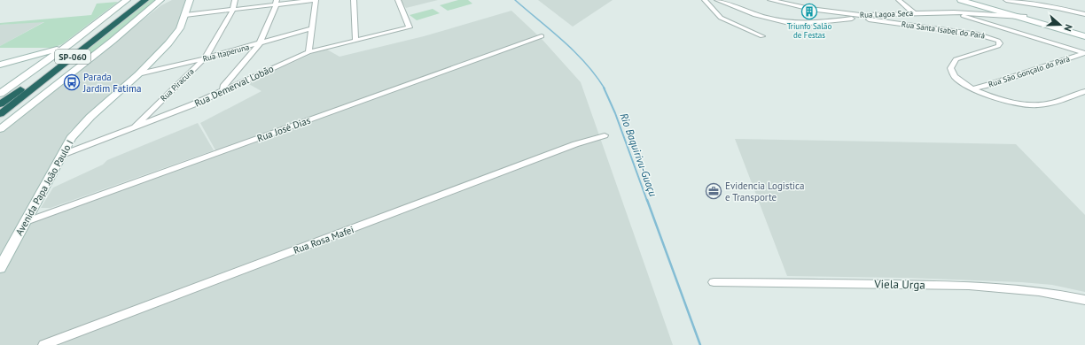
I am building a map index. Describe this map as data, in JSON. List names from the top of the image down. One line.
{"streets":{"highway":["SP-060"],"street":["Rua Lagoa Seca","Rua Santa Isabel do Pará","Rua Itaperuna","Rua São Gonçalo do Pará","Rua Piracura","Rua Demerval Lobão","Rua José Dias","Avenida Papa João Paulo I","Rua Rosa Mafei","Viela Urga"]},"crossings":[["Rua Lagoa Seca","Rua Santa Isabel do Pará"],["Rua Santa Isabel do Pará","Rua São Gonçalo do Pará"],["Rua Itaperuna","Rua Piracura"],["Rua Itaperuna","Avenida Papa João Paulo I"],["Rua Piracura","Rua Demerval Lobão"],["Rua Demerval Lobão","Avenida Papa João Paulo I"],["Rua José Dias","Avenida Papa João Paulo I"]],"water":["Rio Baquirivu-Guaçu"],"places":{"building":["Triunfo Salão de Festas"],"bus stop":["Parada Jardim Fatima"],"office":["Evidencia Logistica e Transporte"]},"north":"right"}
